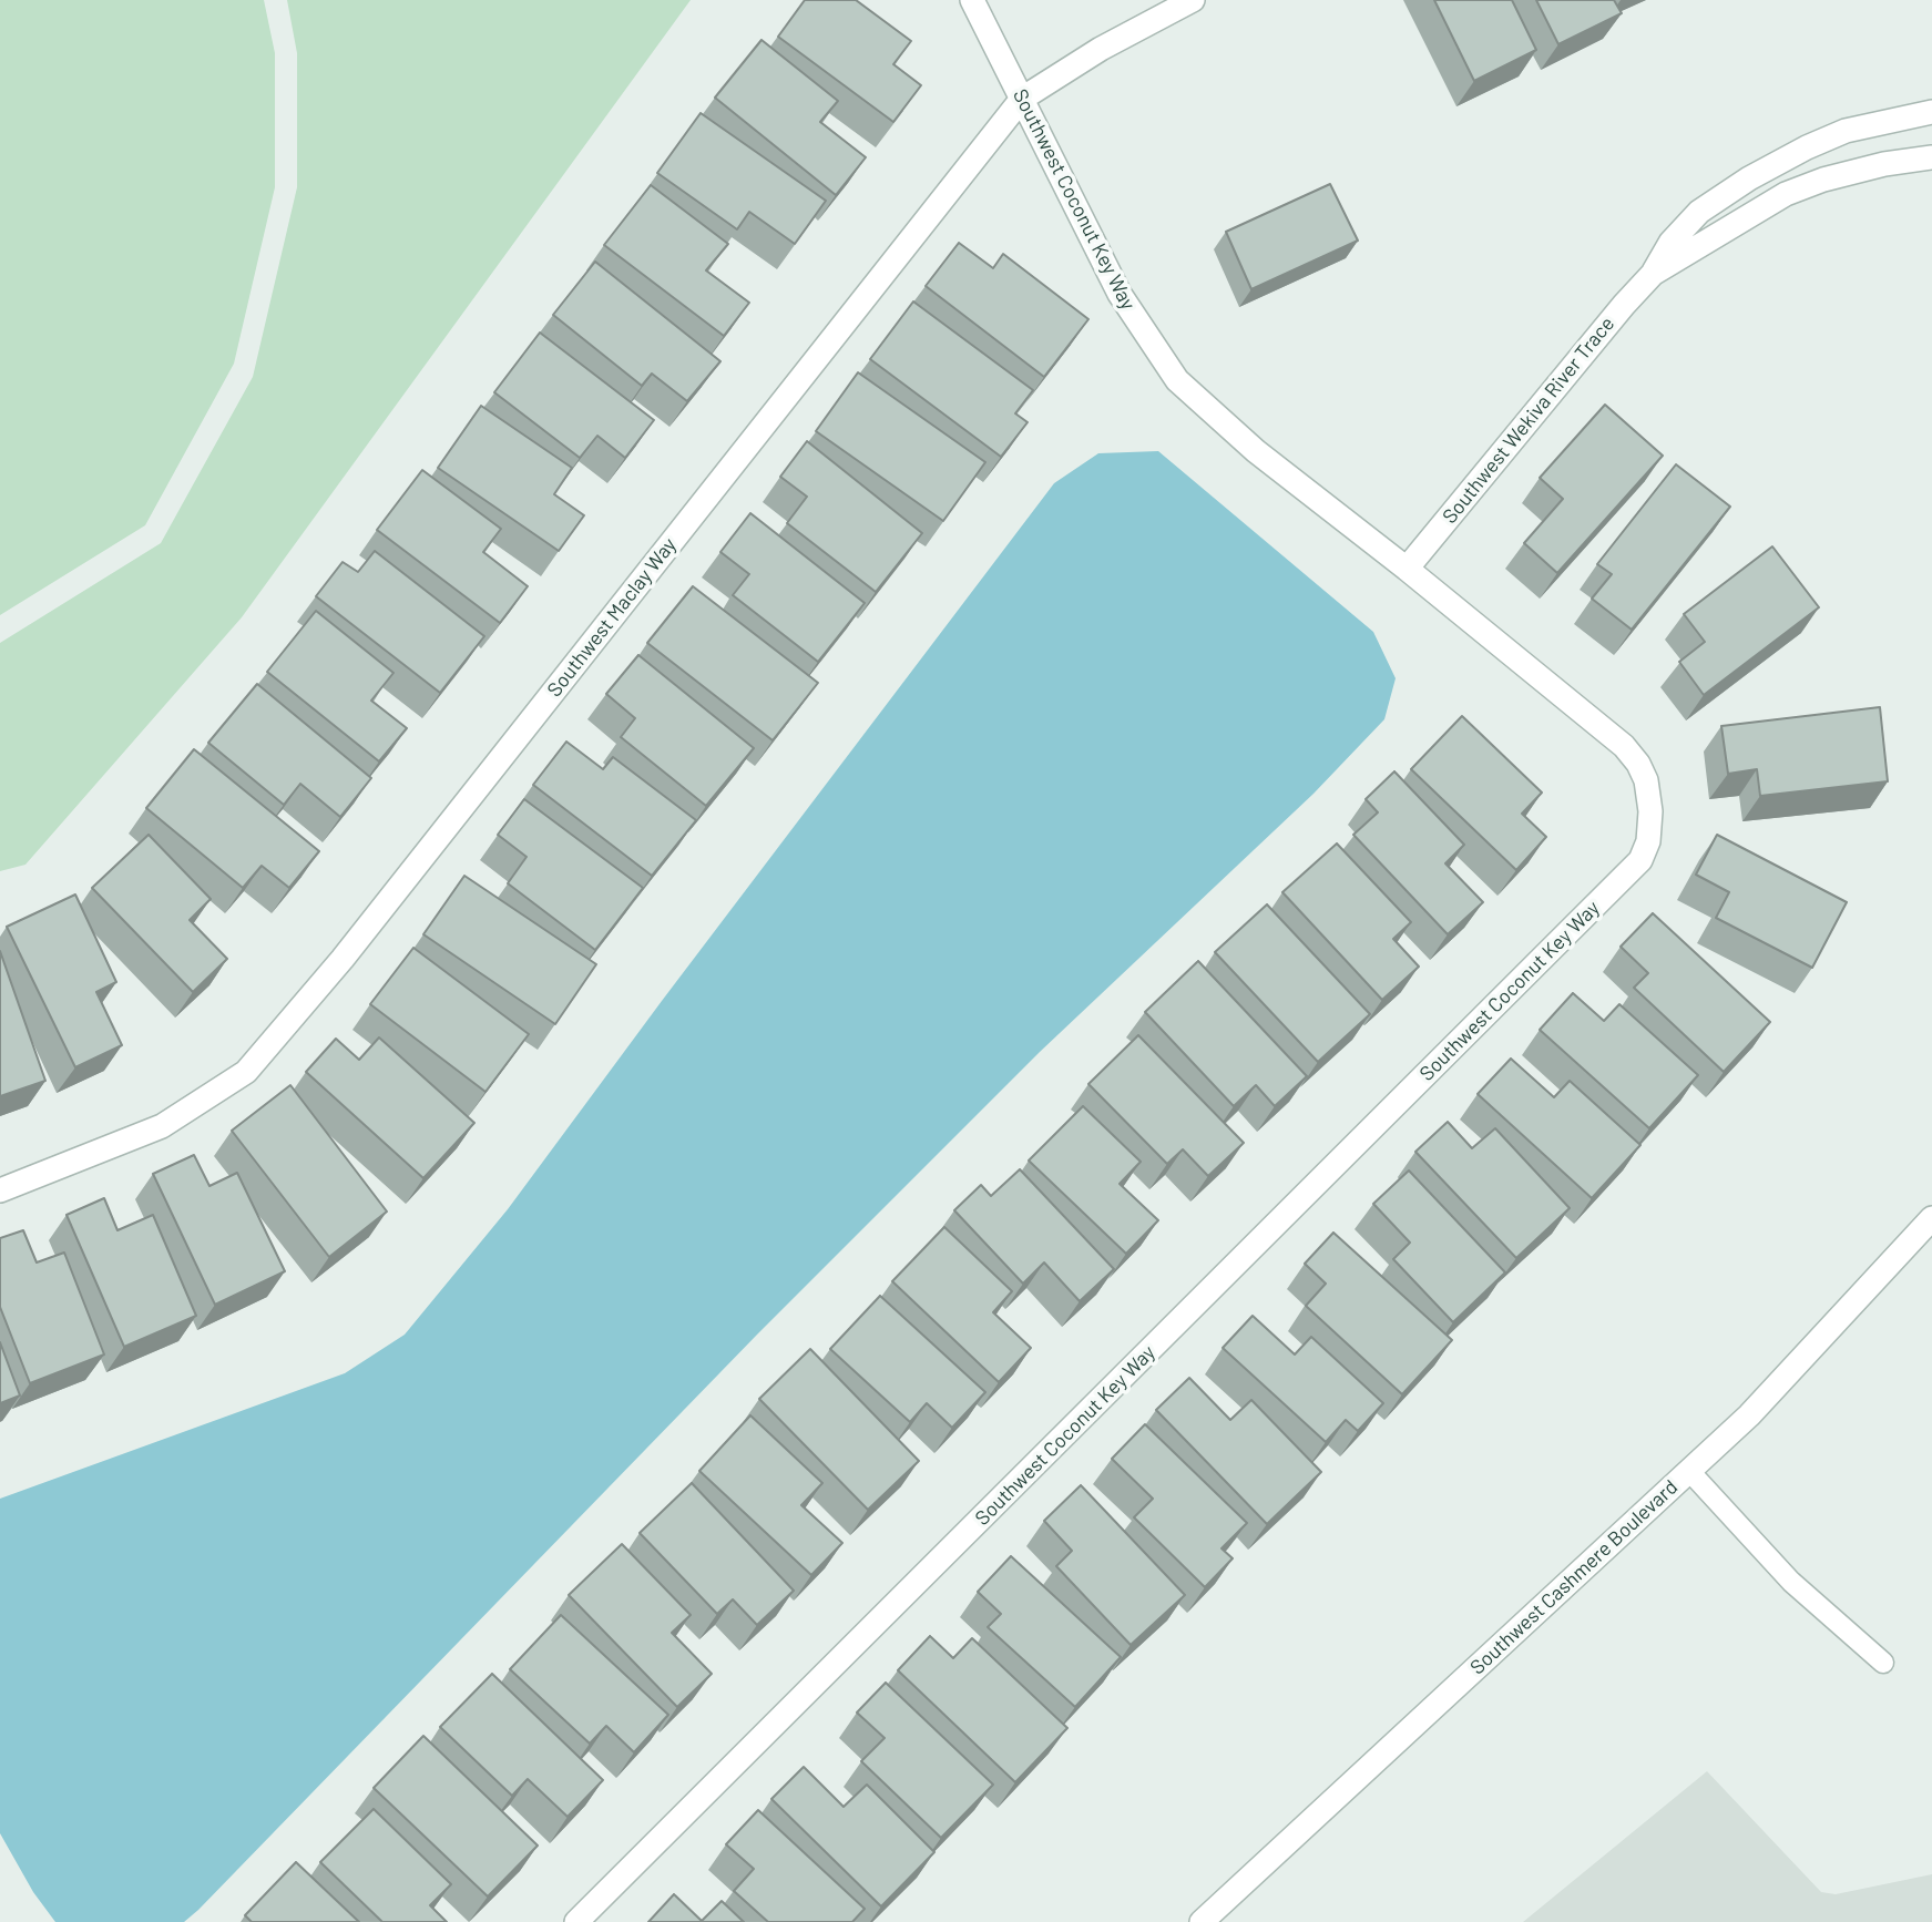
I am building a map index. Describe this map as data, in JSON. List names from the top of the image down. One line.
{"streets":{"street":["Southwest Coconut Key Way","Southwest Wekiva River Trace","Southwest Maclay Way","Southwest Cashmere Boulevard"]},"crossings":[["Southwest Coconut Key Way","Southwest Wekiva River Trace"],["Southwest Coconut Key Way","Southwest Maclay Way"]]}
